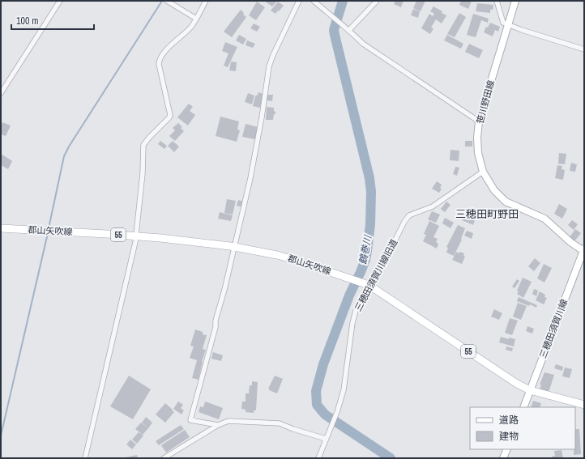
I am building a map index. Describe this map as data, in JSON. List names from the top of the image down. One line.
{"streets":{"main road":["郡山矢吹線","55"],"street":["笹川野田線","三穂田須賀川線旧道","三穂田須賀川線"]},"crossings":[["笹川野田線","三穂田須賀川線旧道"],["笹川野田線","三穂田須賀川線"],["郡山矢吹線","三穂田須賀川線旧道"],["郡山矢吹線","三穂田須賀川線"]],"districts":["三穂田町野田"],"water":["鶴巻川"],"legend":["道路","建物"],"scale_bar":"100 m"}
